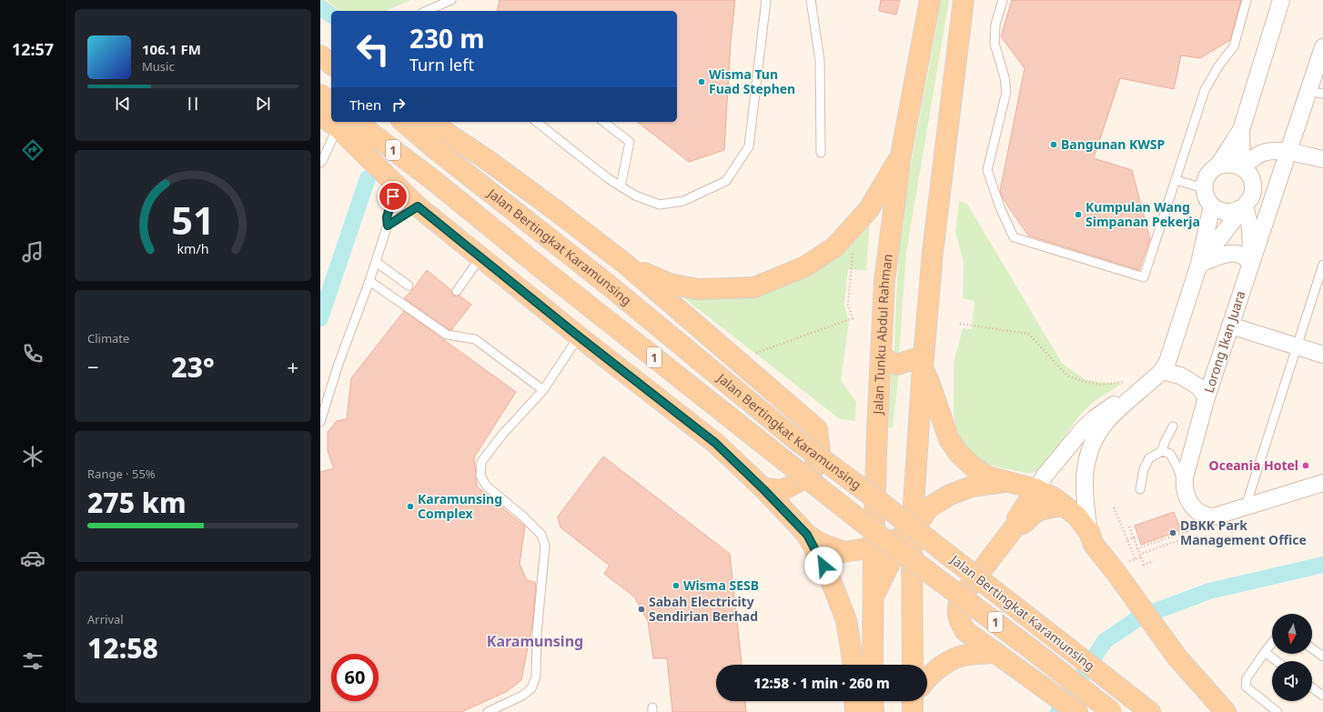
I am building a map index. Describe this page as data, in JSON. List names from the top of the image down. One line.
{"streets":{"main road":["1","Jalan Bertingkat Karamunsing","Jalan Tunku Abdul Rahman"],"street":["Lorong Ikan Juara"]},"districts":["Karamunsing"],"places":["Wisma Tun Fuad Stephen","Bangunan KWSP","Kumpulan Wang Simpanan Pekerja","Oceania Hotel","Karamunsing Complex","DBKK Park Management Office","Wisma SESB","Sabah Electricity Sendirian Berhad"],"north":"bottom","page":{"tabs":"12:57","turn":["230 m","Turn left"],"song":["106.1 FM","Music"],"then":"Then","tile":["Climate",["Range · 55%","275 km"],["Arrival","12:58"]],"heat":["−","23°","+"],"limit":"60","trip":"12:58 · 1 min · 260 m","gauge":["51","km/h"]}}
